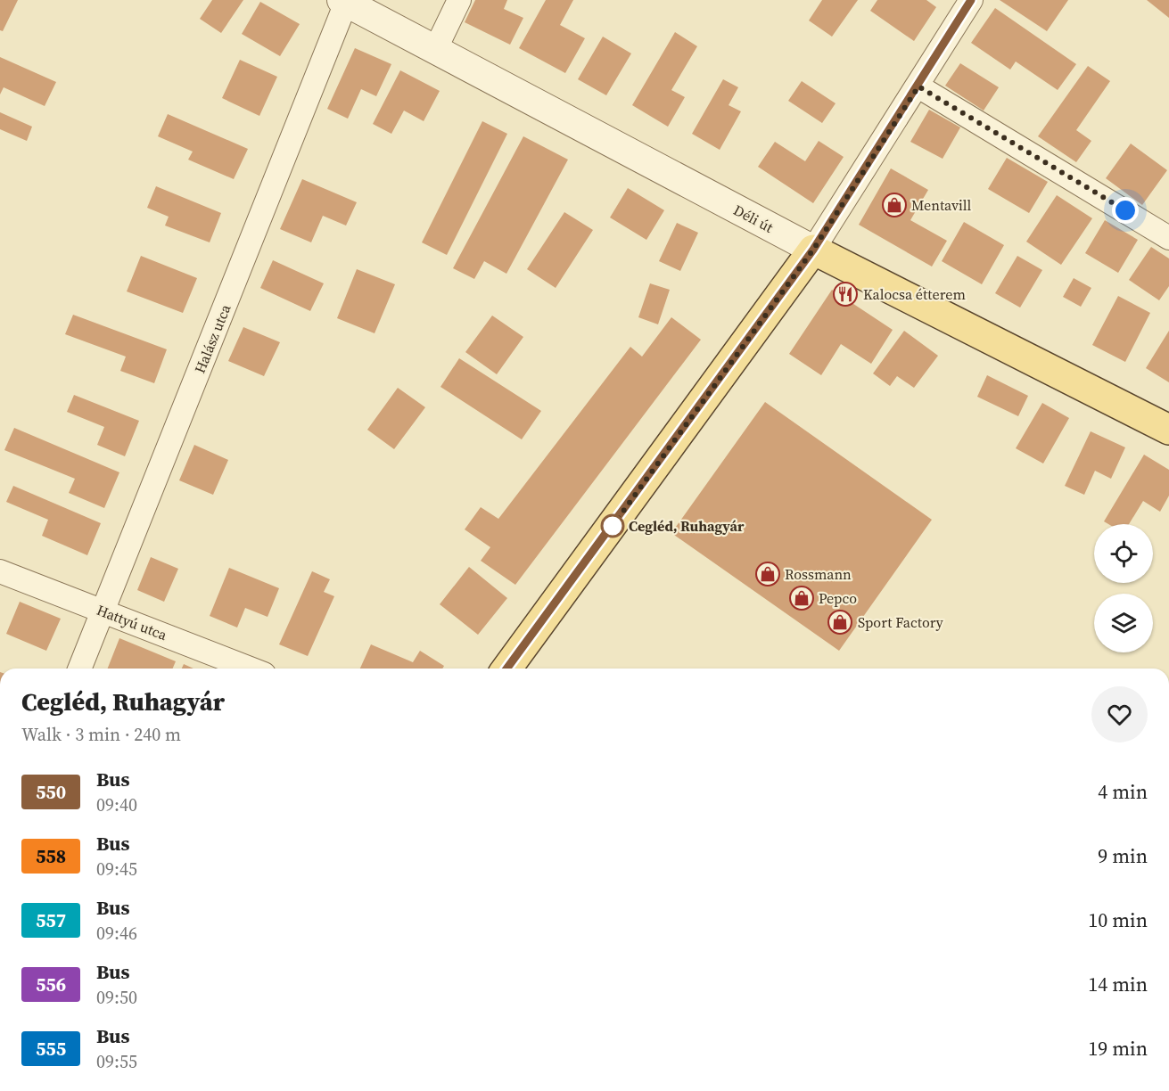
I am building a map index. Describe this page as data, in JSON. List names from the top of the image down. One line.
{"streets":{"main road":["Déli út"],"street":["Halász utca","Hattyú utca"]},"crossings":[["Déli út","Halász utca"],["Halász utca","Hattyú utca"]],"places":{"shop":["Mentavill","Rossmann","Pepco","Sport Factory"],"restaurant":["Kalocsa étterem"],"other":["Cegléd, Ruhagyár"]},"lines":["bus line 550"],"page":{"heading":["Cegléd, Ruhagyár","Walk · 3 min · 240 m"],"list":[{"mark":"550","name":"Bus","note":"09:40","value":"4 min"},{"mark":"558","name":"Bus","note":"09:45","value":"9 min"},{"mark":"557","name":"Bus","note":"09:46","value":"10 min"},{"mark":"556","name":"Bus","note":"09:50","value":"14 min"},{"mark":"555","name":"Bus","note":"09:55","value":"19 min"}]}}
